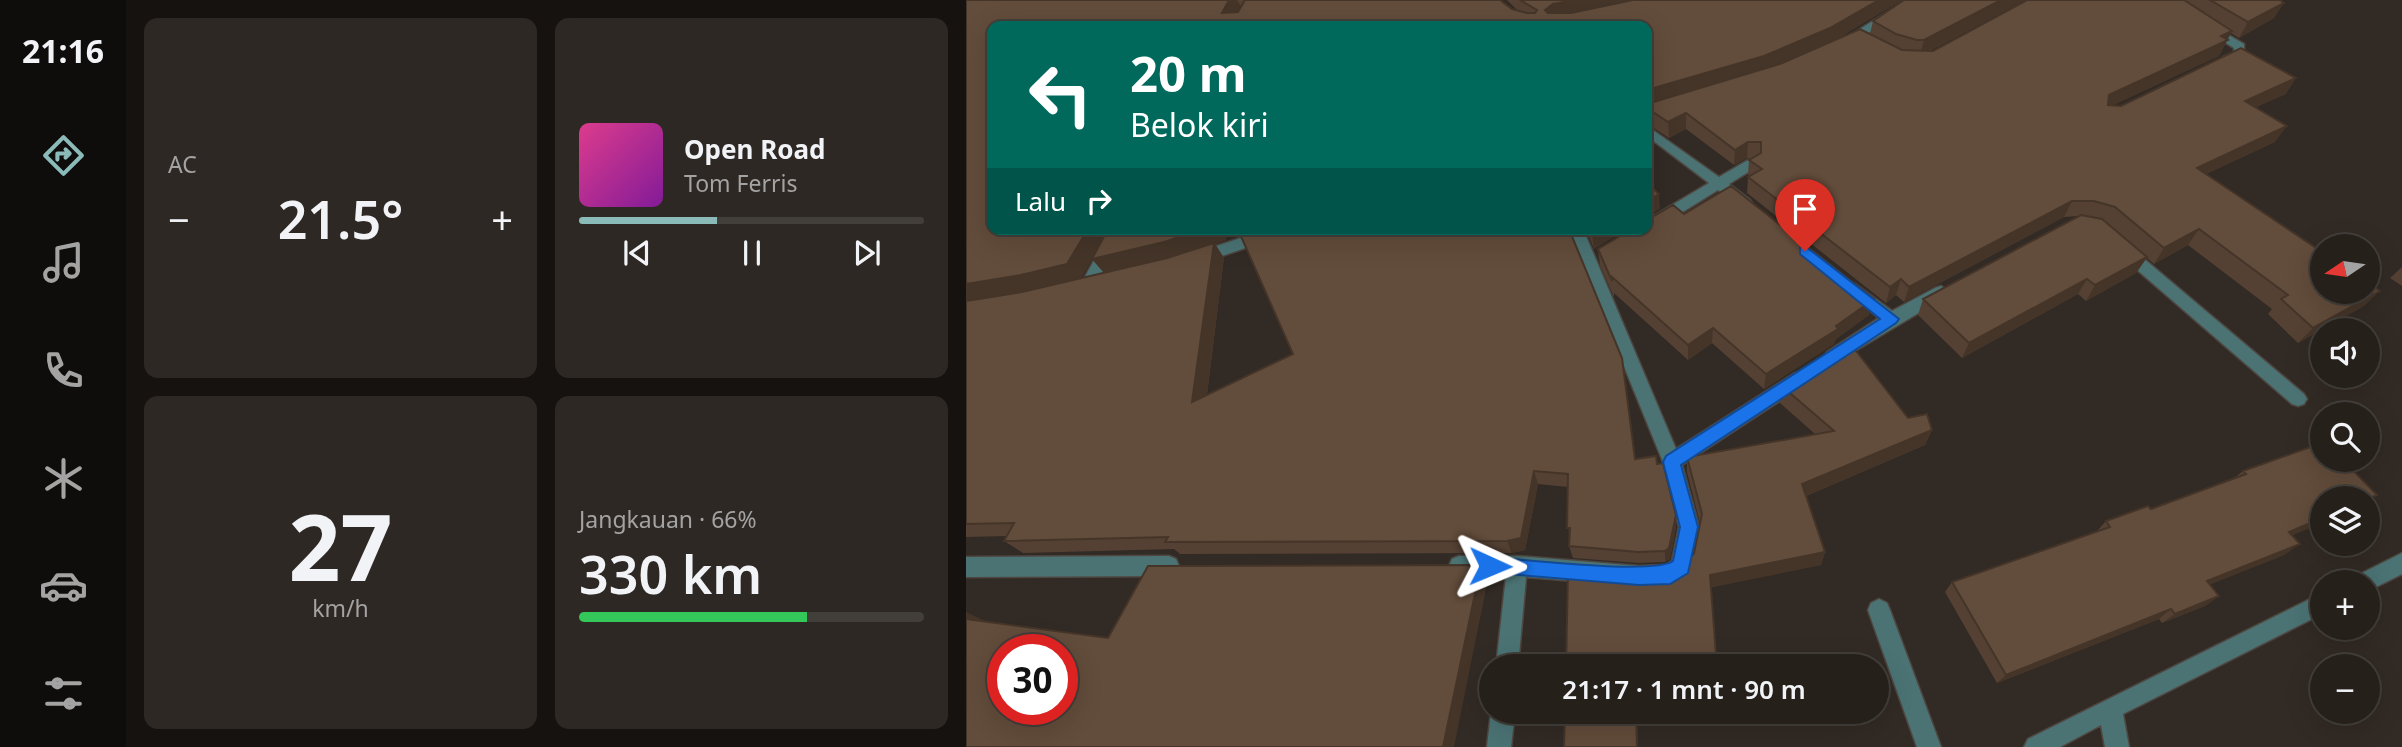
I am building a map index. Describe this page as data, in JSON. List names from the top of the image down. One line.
{"north":"left","page":{"tabs":"21:16","tile":["AC",["27","km/h"],["Jangkauan · 66%","330 km"]],"turn":["20 m","Belok kiri"],"song":["Open Road","Tom Ferris"],"then":"Lalu","heat":["−","21.5°","+"],"map_buttons":["+","−"],"limit":"30","trip":"21:17 · 1 mnt · 90 m"}}
